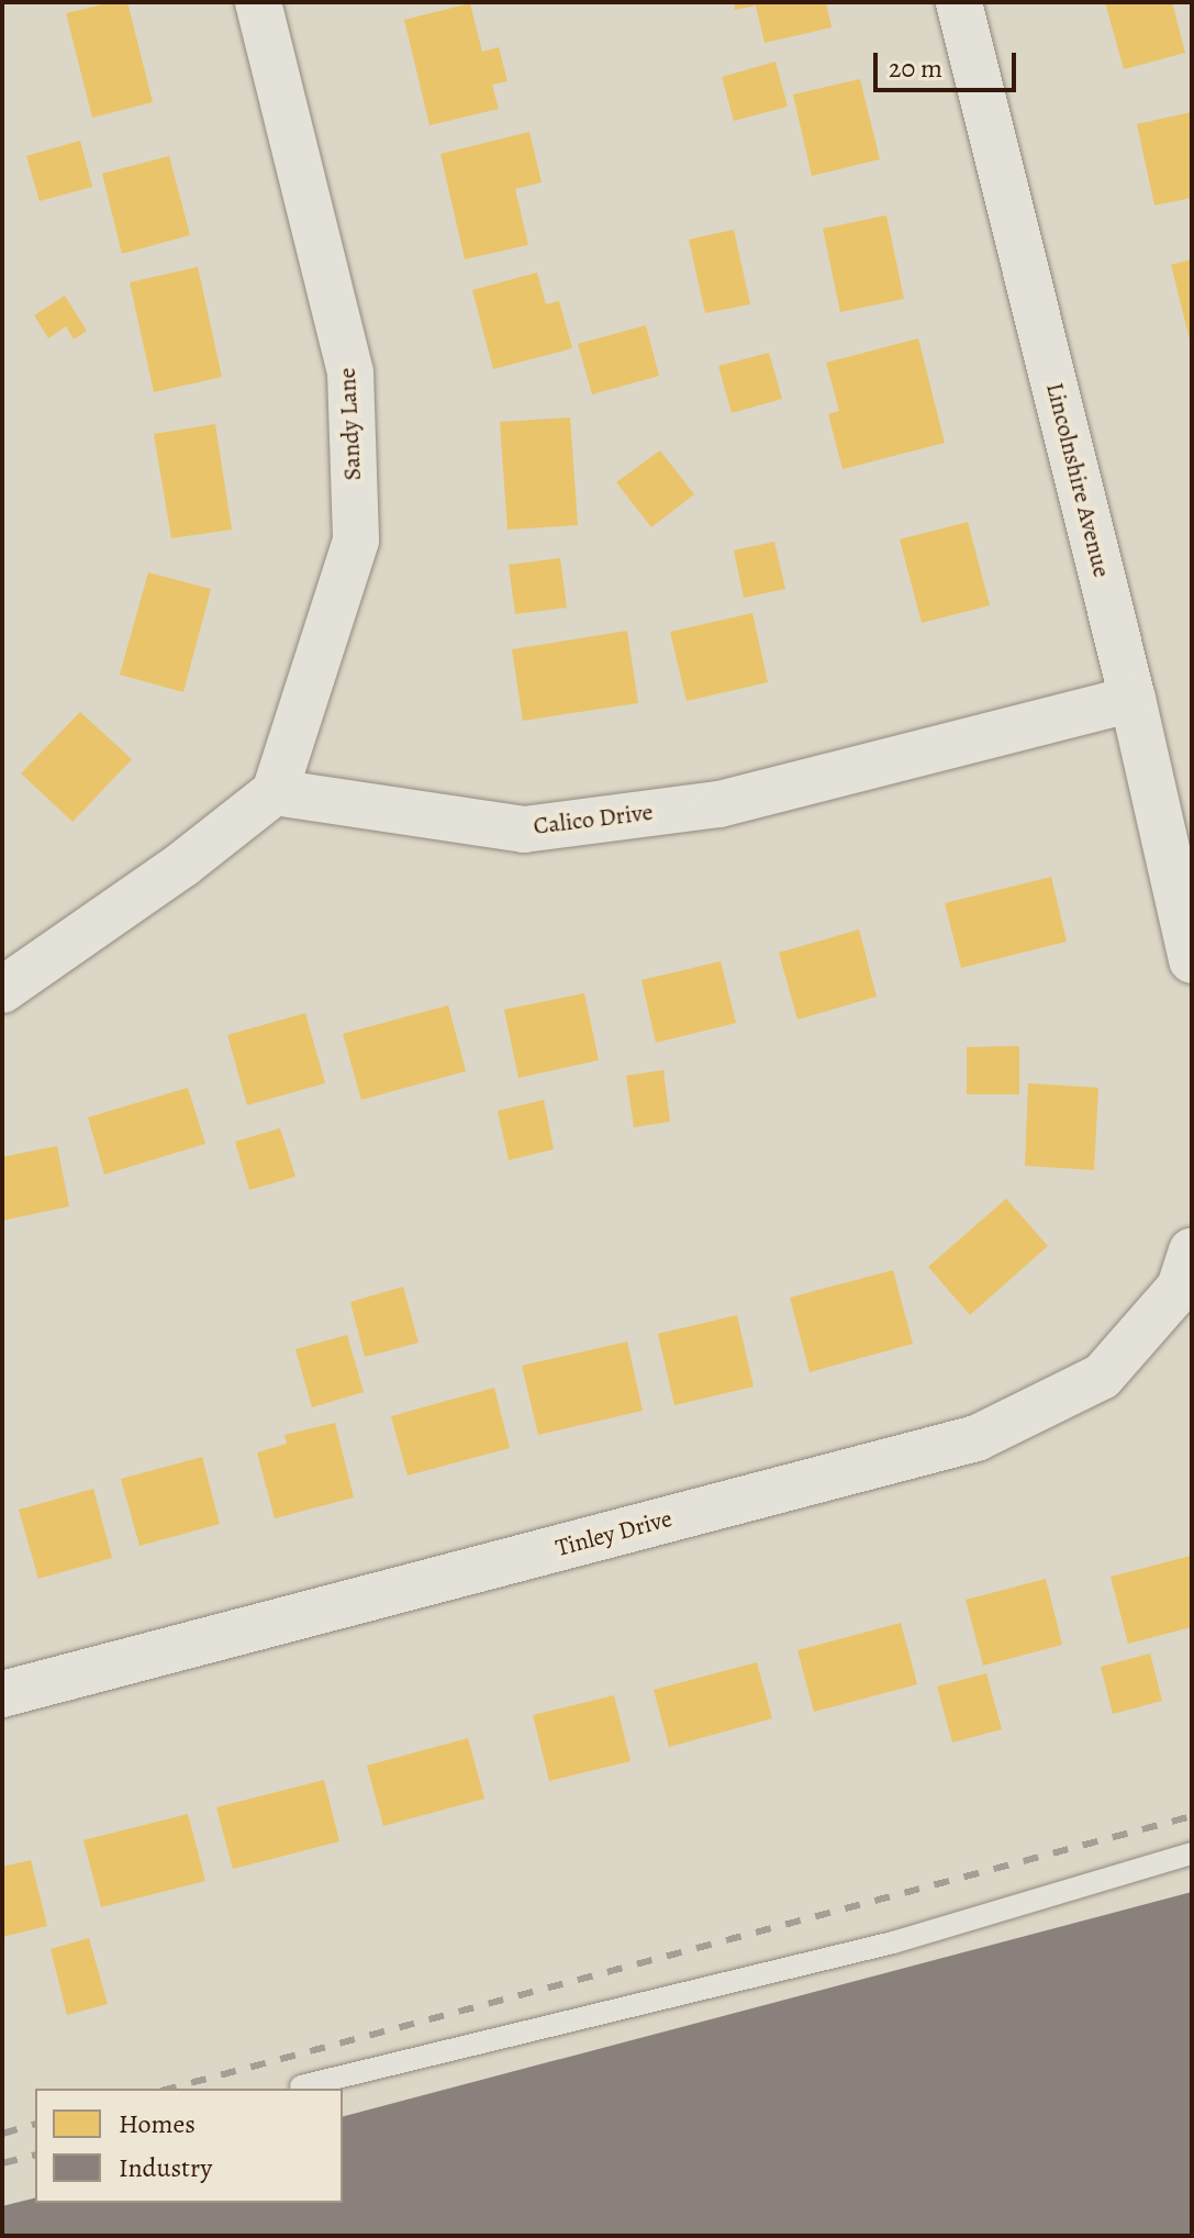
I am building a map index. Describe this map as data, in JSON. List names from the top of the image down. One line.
{"streets":{"street":["Sandy Lane","Lincolnshire Avenue","Calico Drive","Tinley Drive"]},"crossings":[["Sandy Lane","Calico Drive"],["Lincolnshire Avenue","Calico Drive"]],"legend":["Homes","Industry"],"scale_bar":"20 m"}
